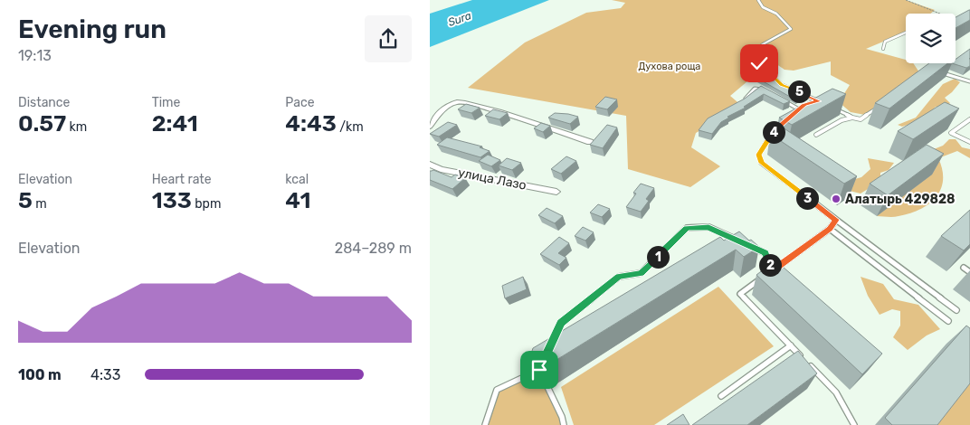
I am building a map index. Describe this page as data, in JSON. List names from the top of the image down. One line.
{"streets":{"street":["улица Лазо"]},"water":["Sura"],"parks":["Духова роща"],"places":["Алатырь 429828"],"page":{"heading":["Evening run","19:13"],"stats":[["Distance","0.57 km"],["Time","2:41"],["Pace","4:43 /km"],["Elevation","5 m"],["Heart rate","133 bpm"],["kcal","41"]],"pins":["5","4","3","1","2"],"chart":["Elevation","284–289 m"],"list":[{"name":"100 m","note":"4:33"}]}}
